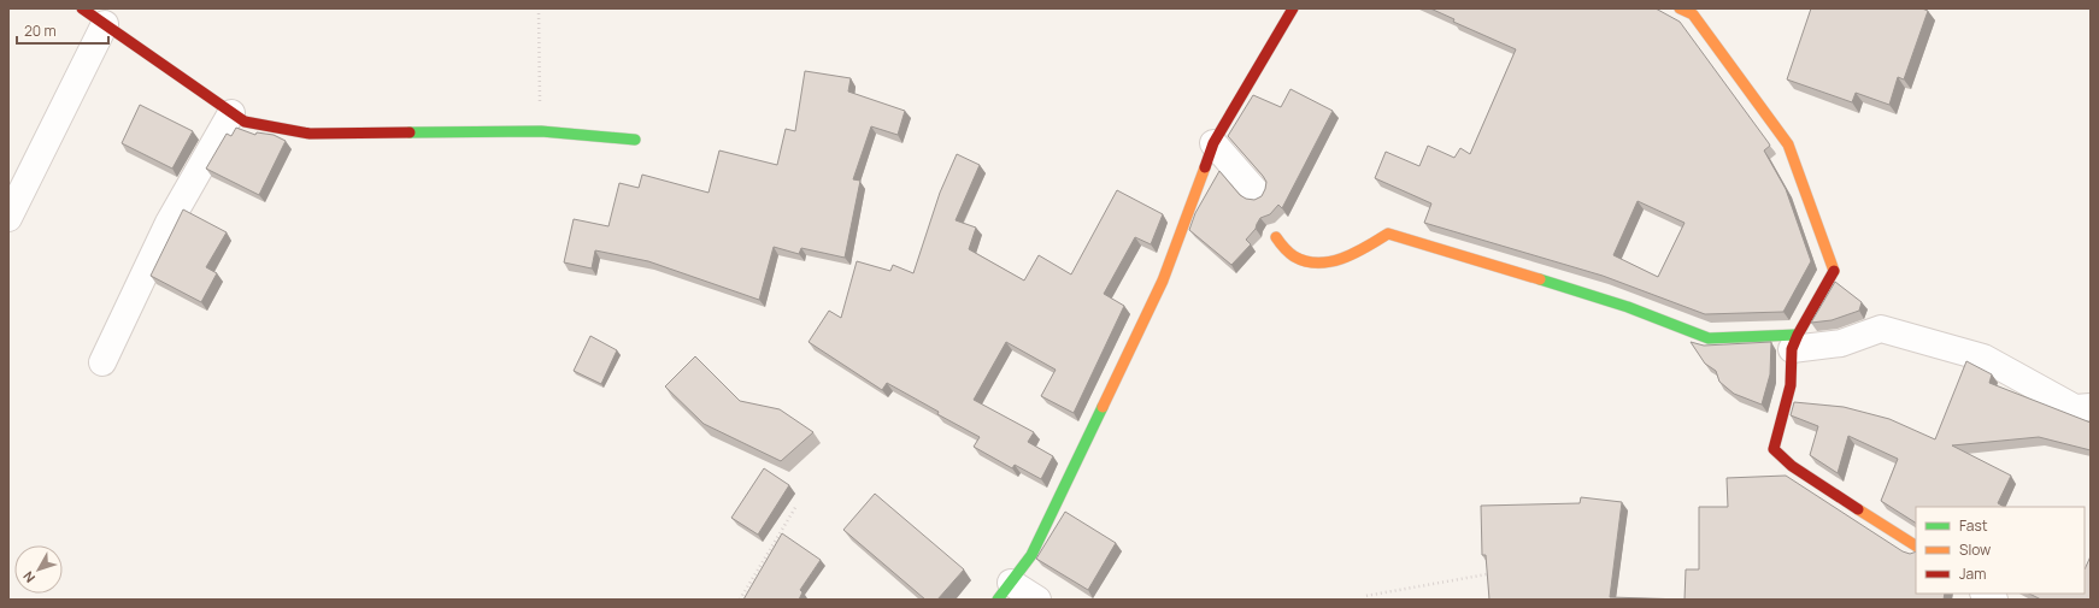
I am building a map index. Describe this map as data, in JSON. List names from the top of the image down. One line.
{"legend":["Fast","Slow","Jam"],"scale_bar":"20 m","north":"bottom left"}
